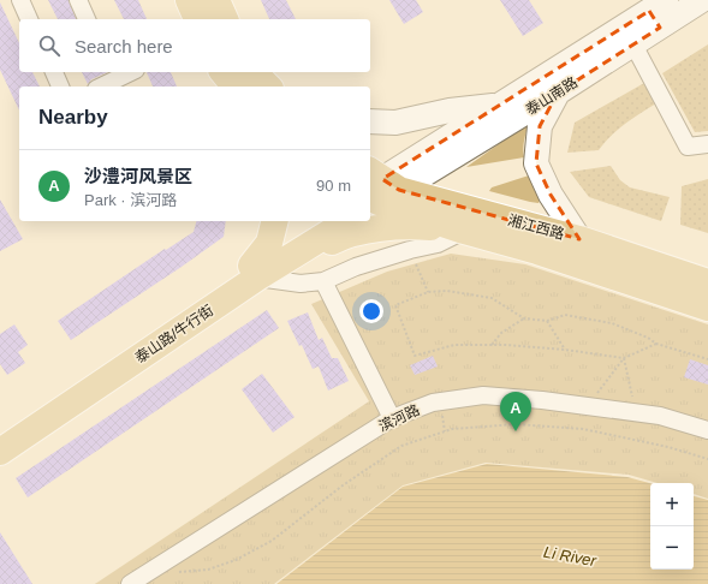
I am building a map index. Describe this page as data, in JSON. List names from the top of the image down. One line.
{"streets":{"main road":["泰山南路","湘江西路","泰山路/牛行街"],"street":["滨河路"]},"crossings":[["泰山南路","湘江西路"]],"water":["Li River"],"page":{"search":"Search here","heading":"Nearby","list":[{"mark":"A","name":"沙澧河风景区","note":"Park · 滨河路","value":"90 m"}],"pins":"A","map_buttons":["+","−"]}}
